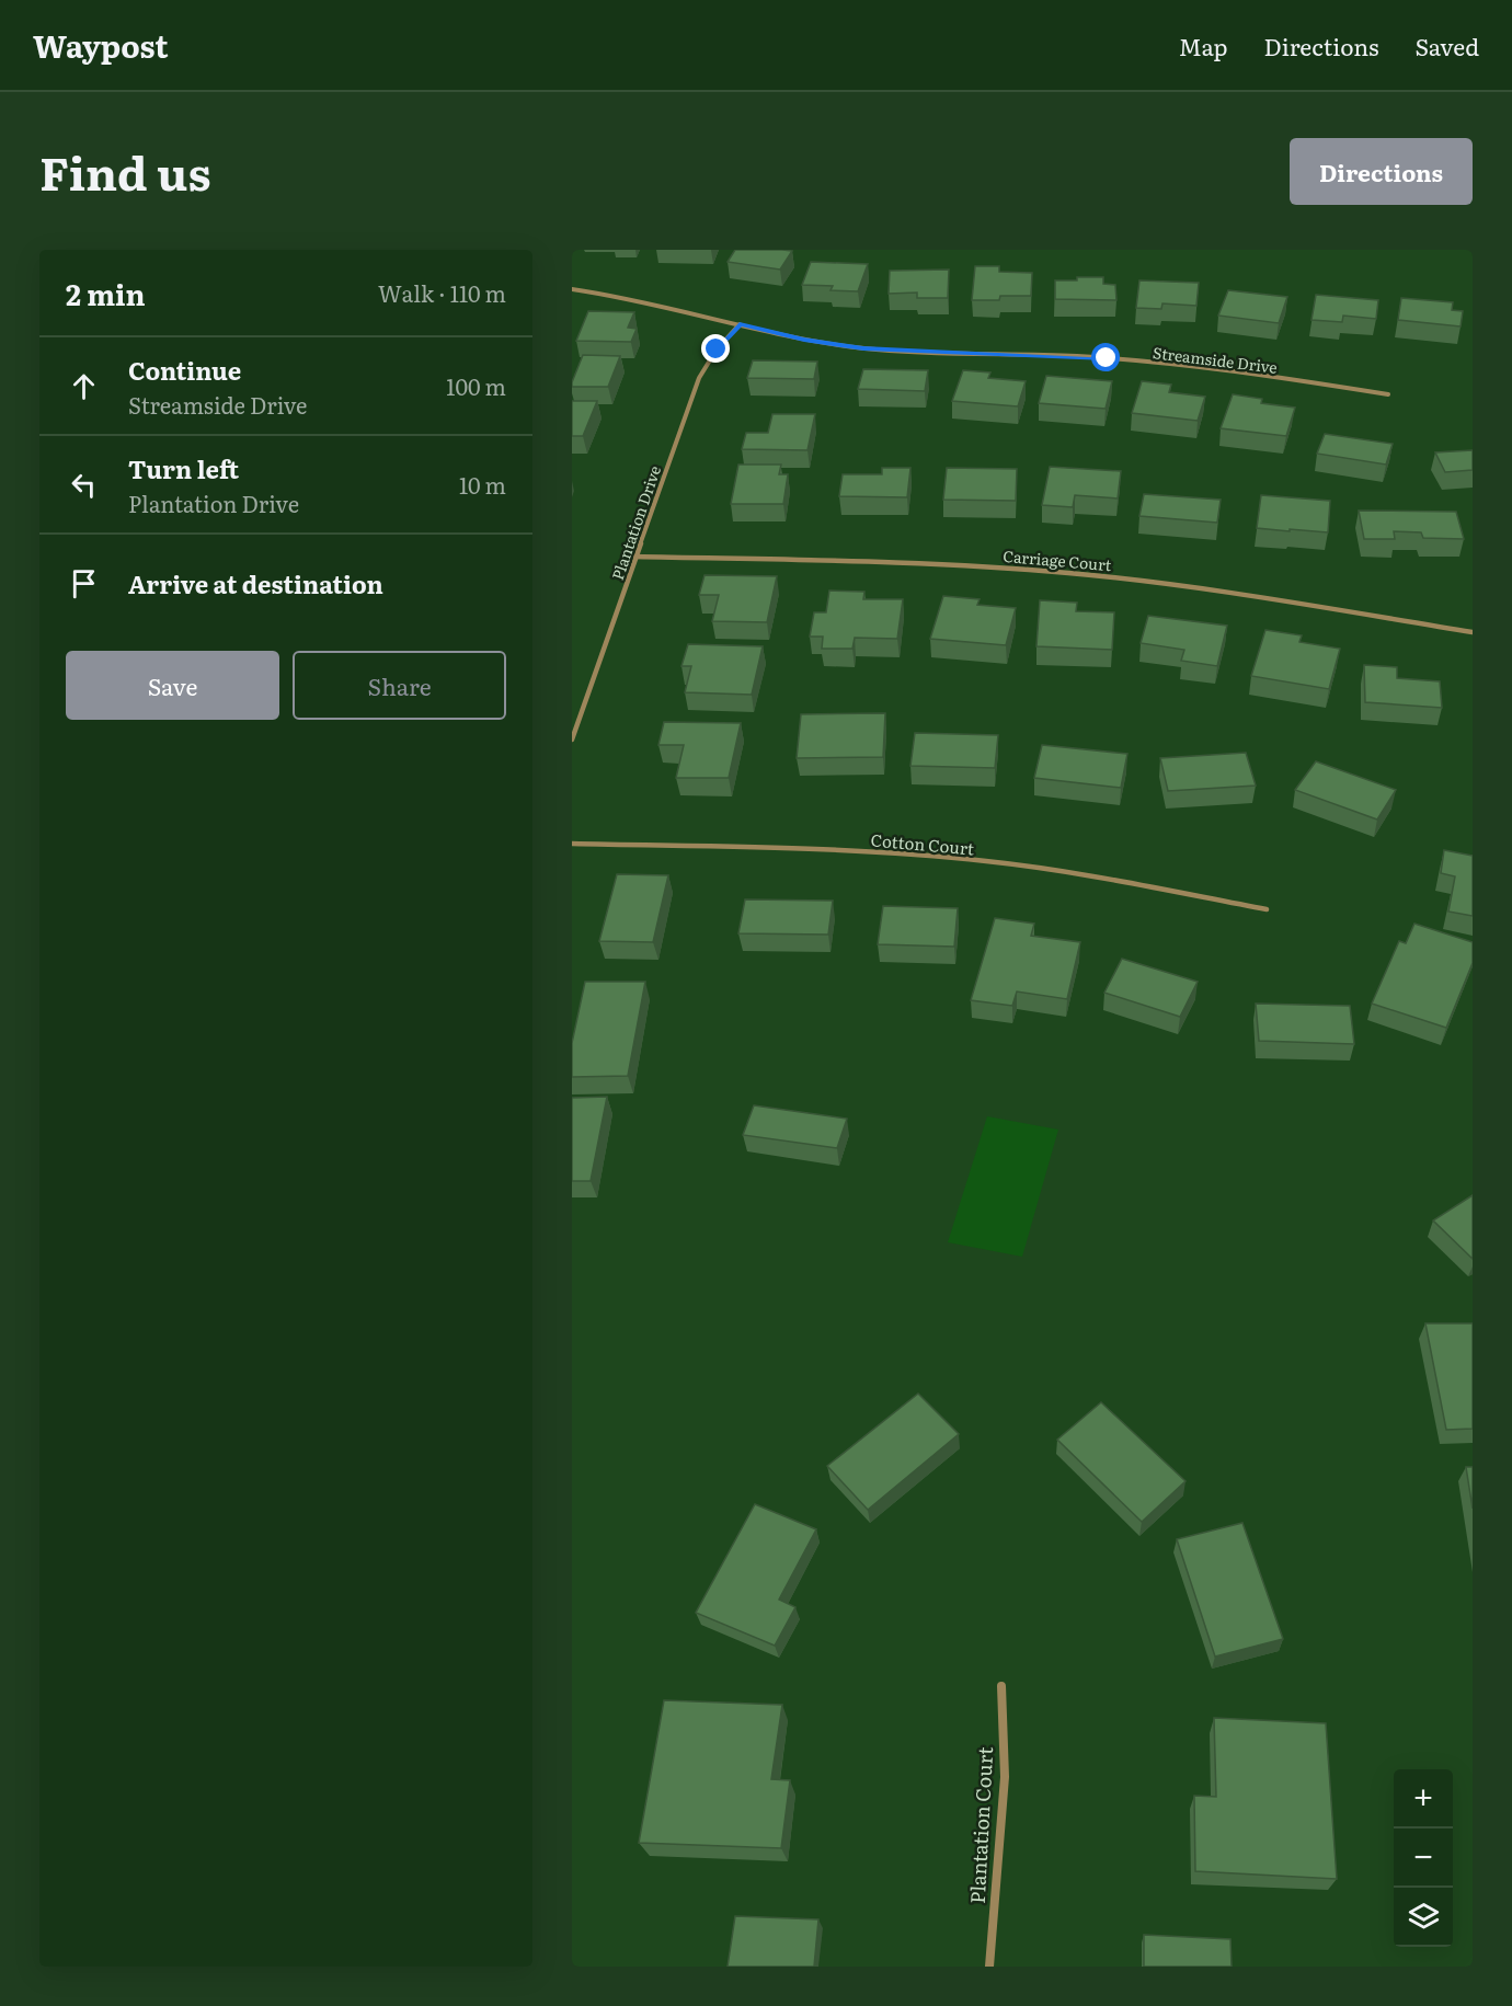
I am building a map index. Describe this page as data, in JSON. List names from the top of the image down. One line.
{"streets":{"street":["Streamside Drive","Plantation Drive","Carriage Court","Cotton Court","Plantation Court"]},"crossings":[["Streamside Drive","Plantation Drive"],["Plantation Drive","Carriage Court"]],"page":{"header":"Waypost","nav":["Map","Directions","Saved"],"title":"Find us","buttons":["Directions",["Save","Share"]],"heading":["2 min","Walk · 110 m"],"list":[["Continue","Streamside Drive","100 m"],["Turn left","Plantation Drive","10 m"],"Arrive at destination"],"map_buttons":["+","−"]}}
